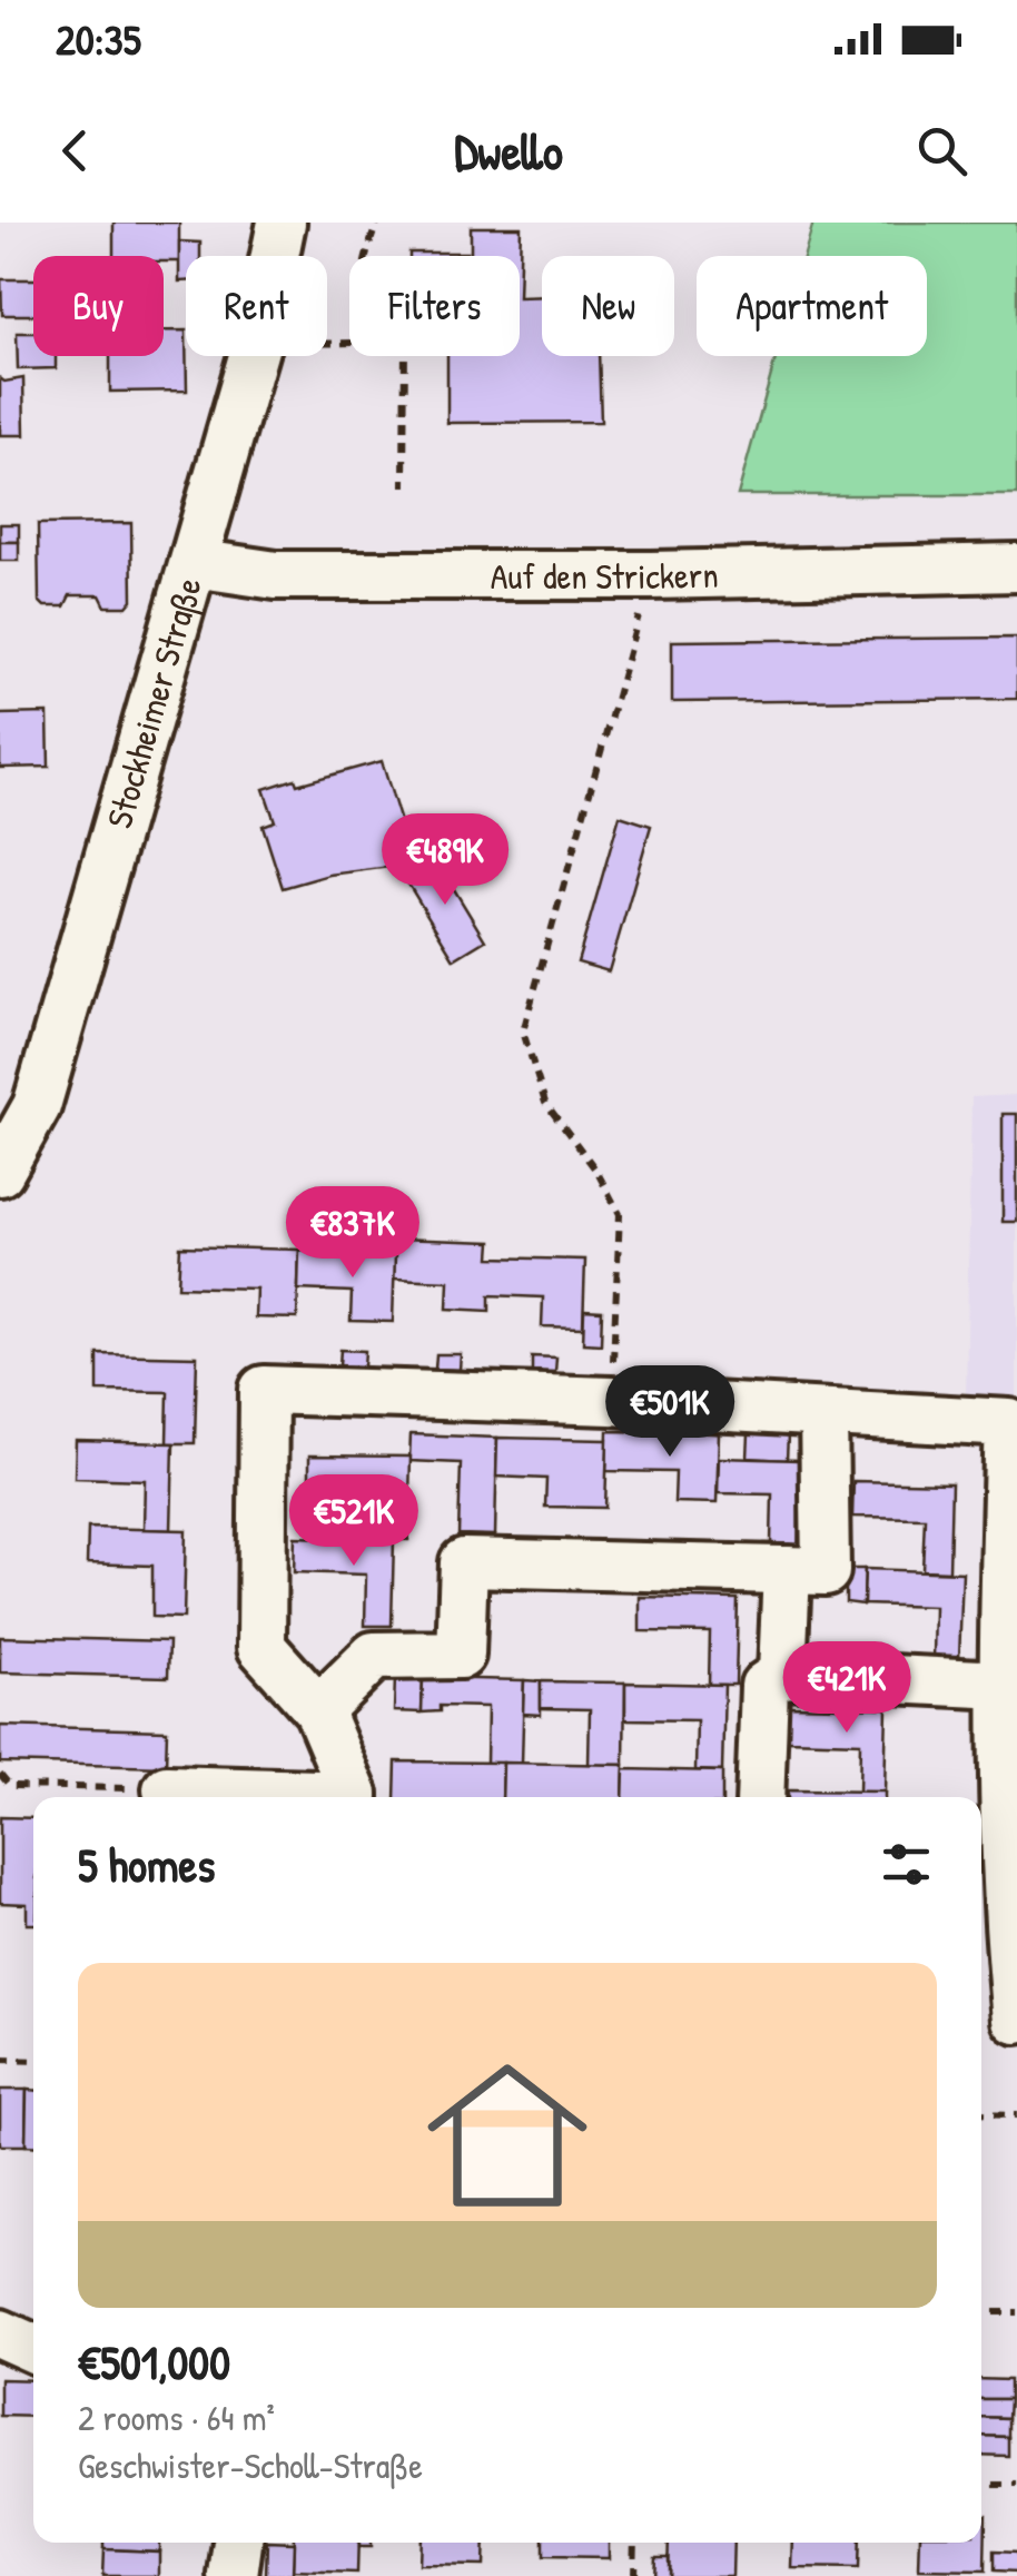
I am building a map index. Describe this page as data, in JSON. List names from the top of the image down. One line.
{"streets":{"street":["Auf den Strickern","Stockheimer Straße"]},"crossings":[["Auf den Strickern","Stockheimer Straße"]],"page":{"status":"20:35","header":"Dwello","chip":["Buy","Rent","Filters","New","Apartment"],"price":["€489K","€837K","€501K","€521K","€421K"],"heading":"5 homes","list":[{"name":"€501,000","note":"2 rooms · 64 m² · Geschwister-Scholl-Straße"}]}}
